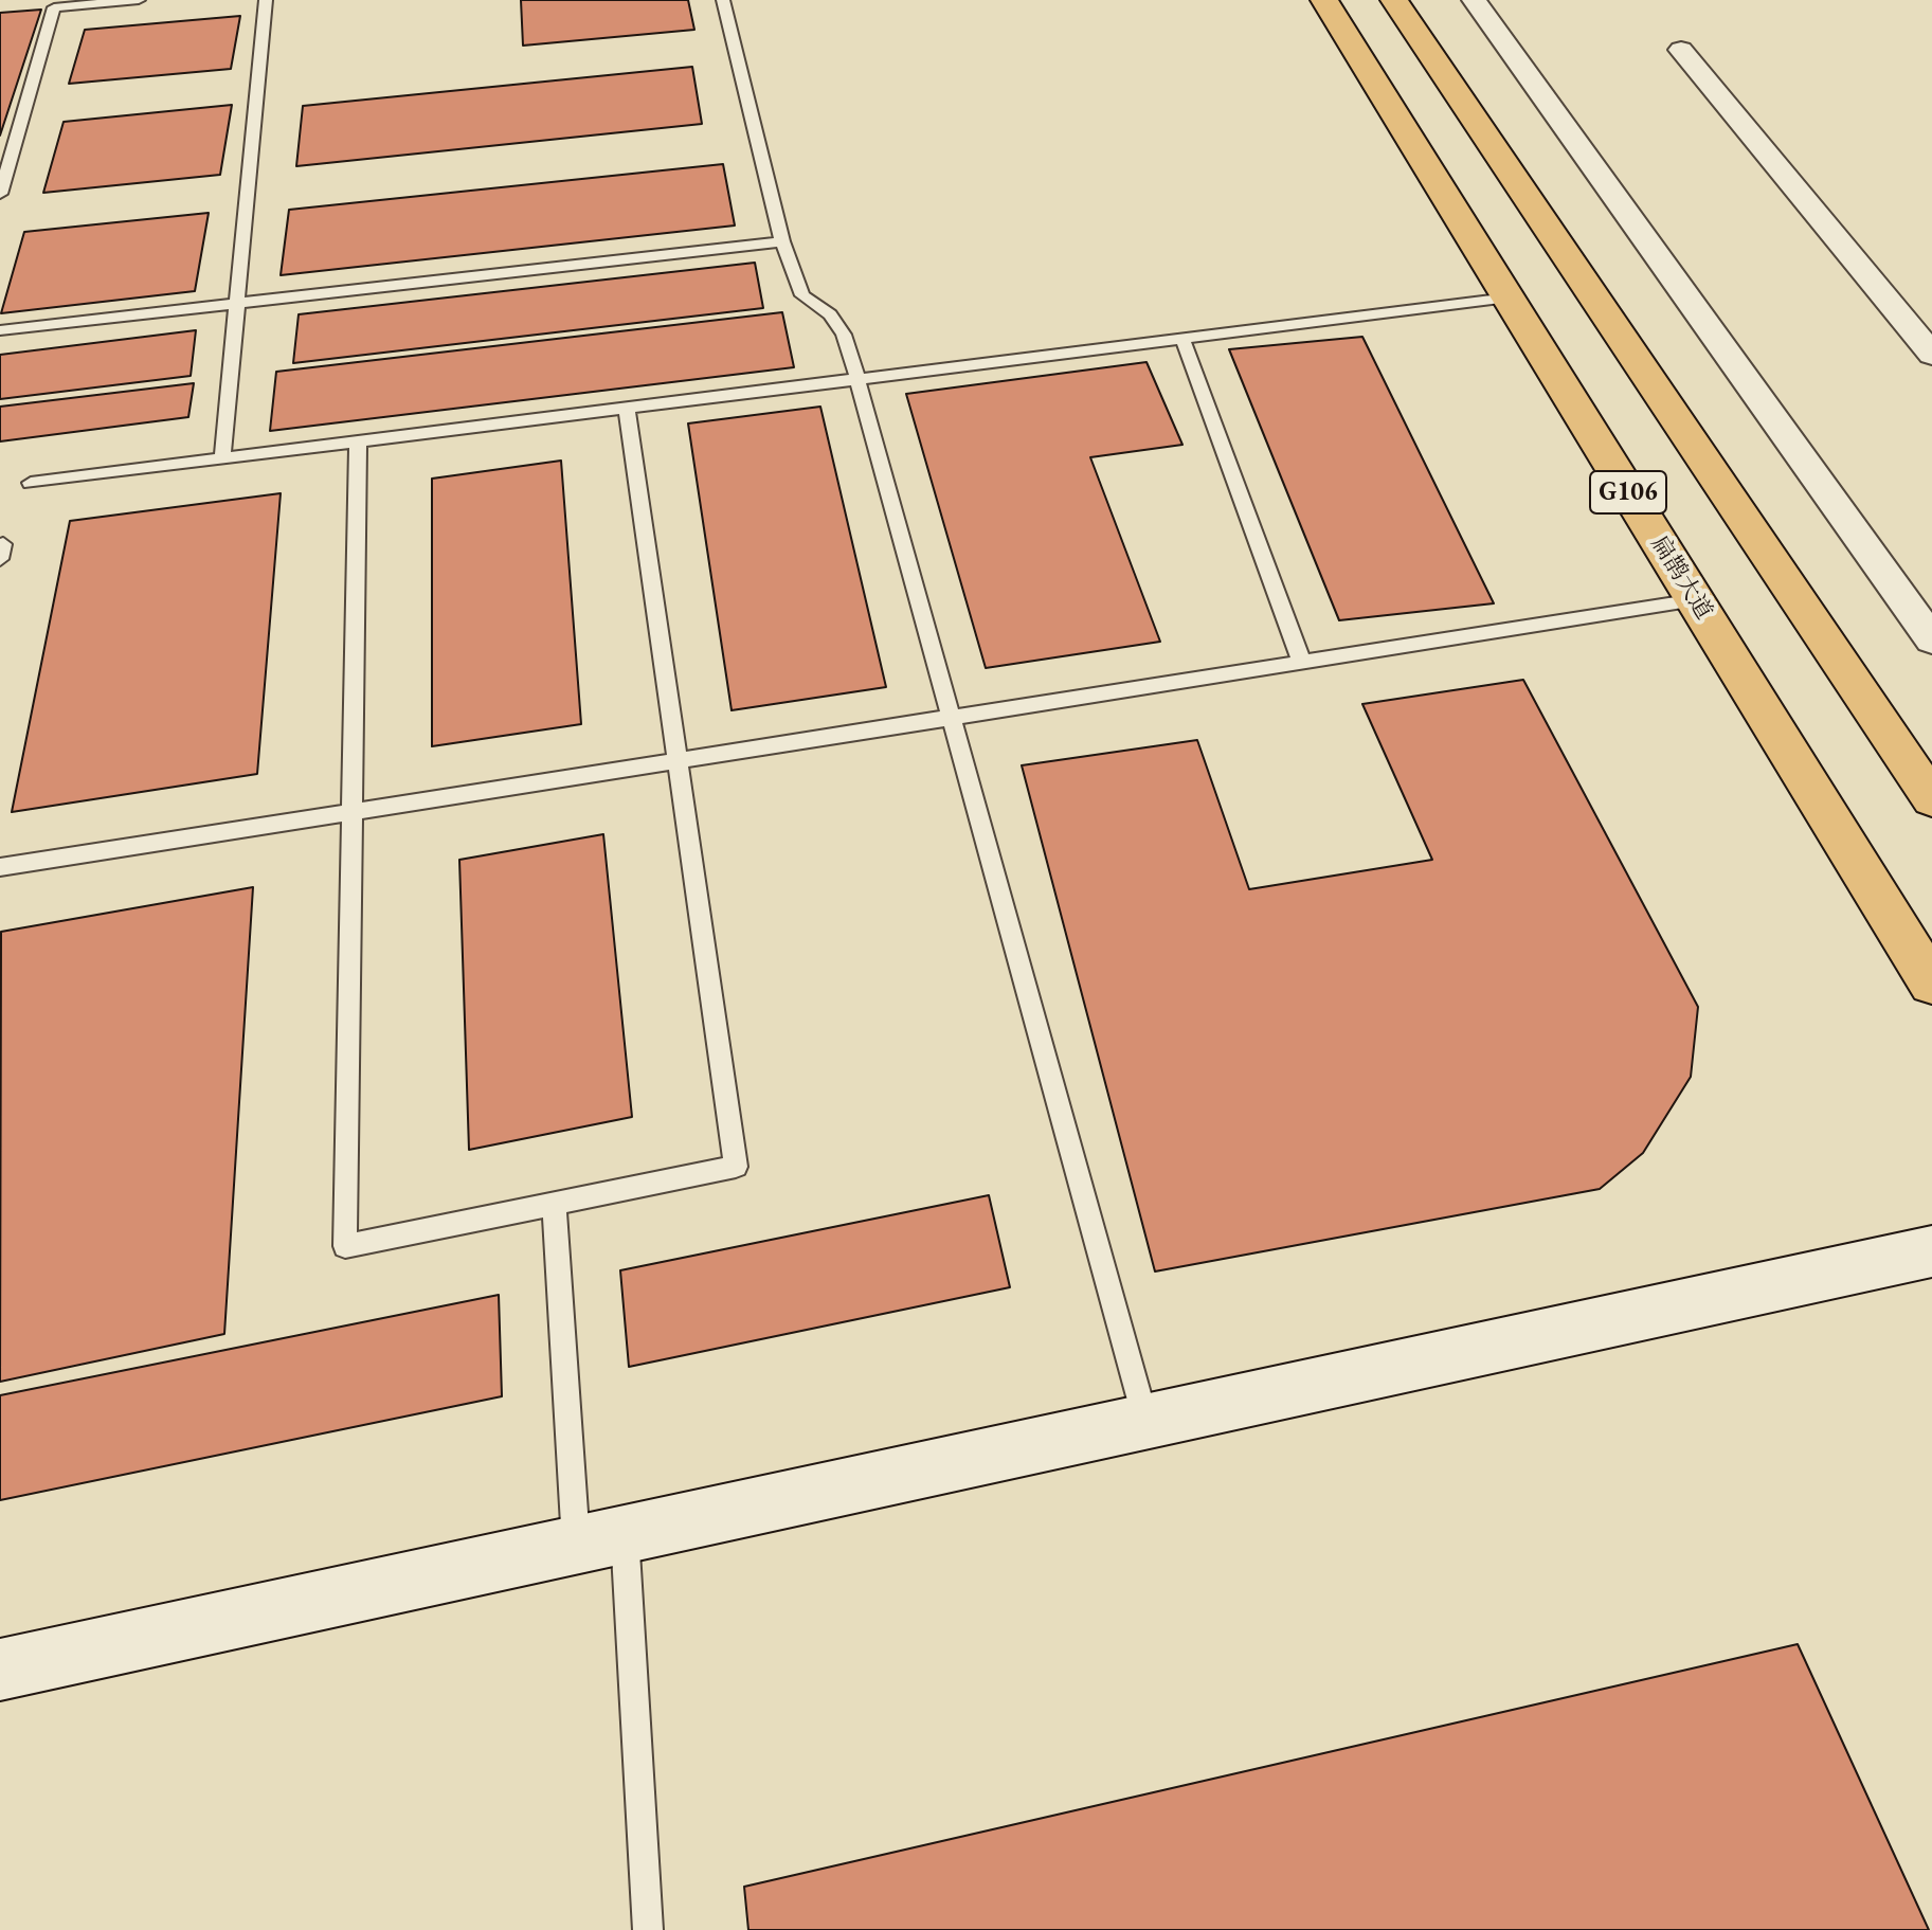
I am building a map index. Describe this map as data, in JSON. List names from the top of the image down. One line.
{"streets":{"highway":["G106","扁鹊大道"]}}
